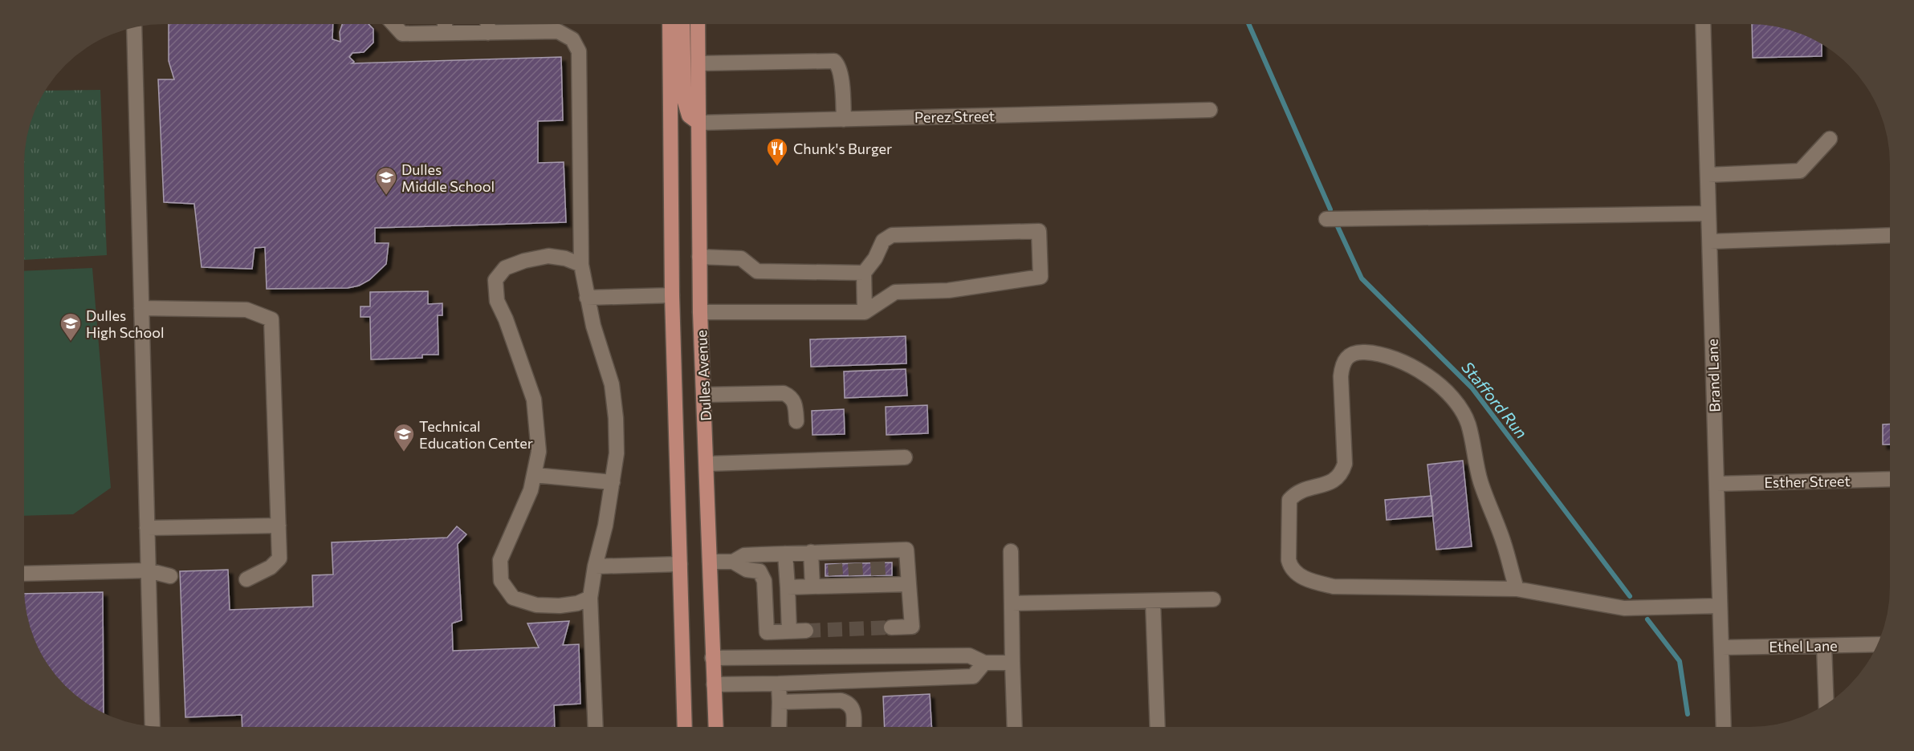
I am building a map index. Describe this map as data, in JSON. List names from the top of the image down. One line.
{"streets":{"main road":["Dulles Avenue"],"street":["Perez Street","Brand Lane","Esther Street","Ethel Lane"]},"crossings":[["Perez Street","Dulles Avenue"],["Brand Lane","Esther Street"],["Brand Lane","Ethel Lane"]],"water":["Stafford Run"],"places":{"restaurant":["Chunk's Burger"],"school or university":["Dulles Middle School","Dulles High School","Technical Education Center"]}}
